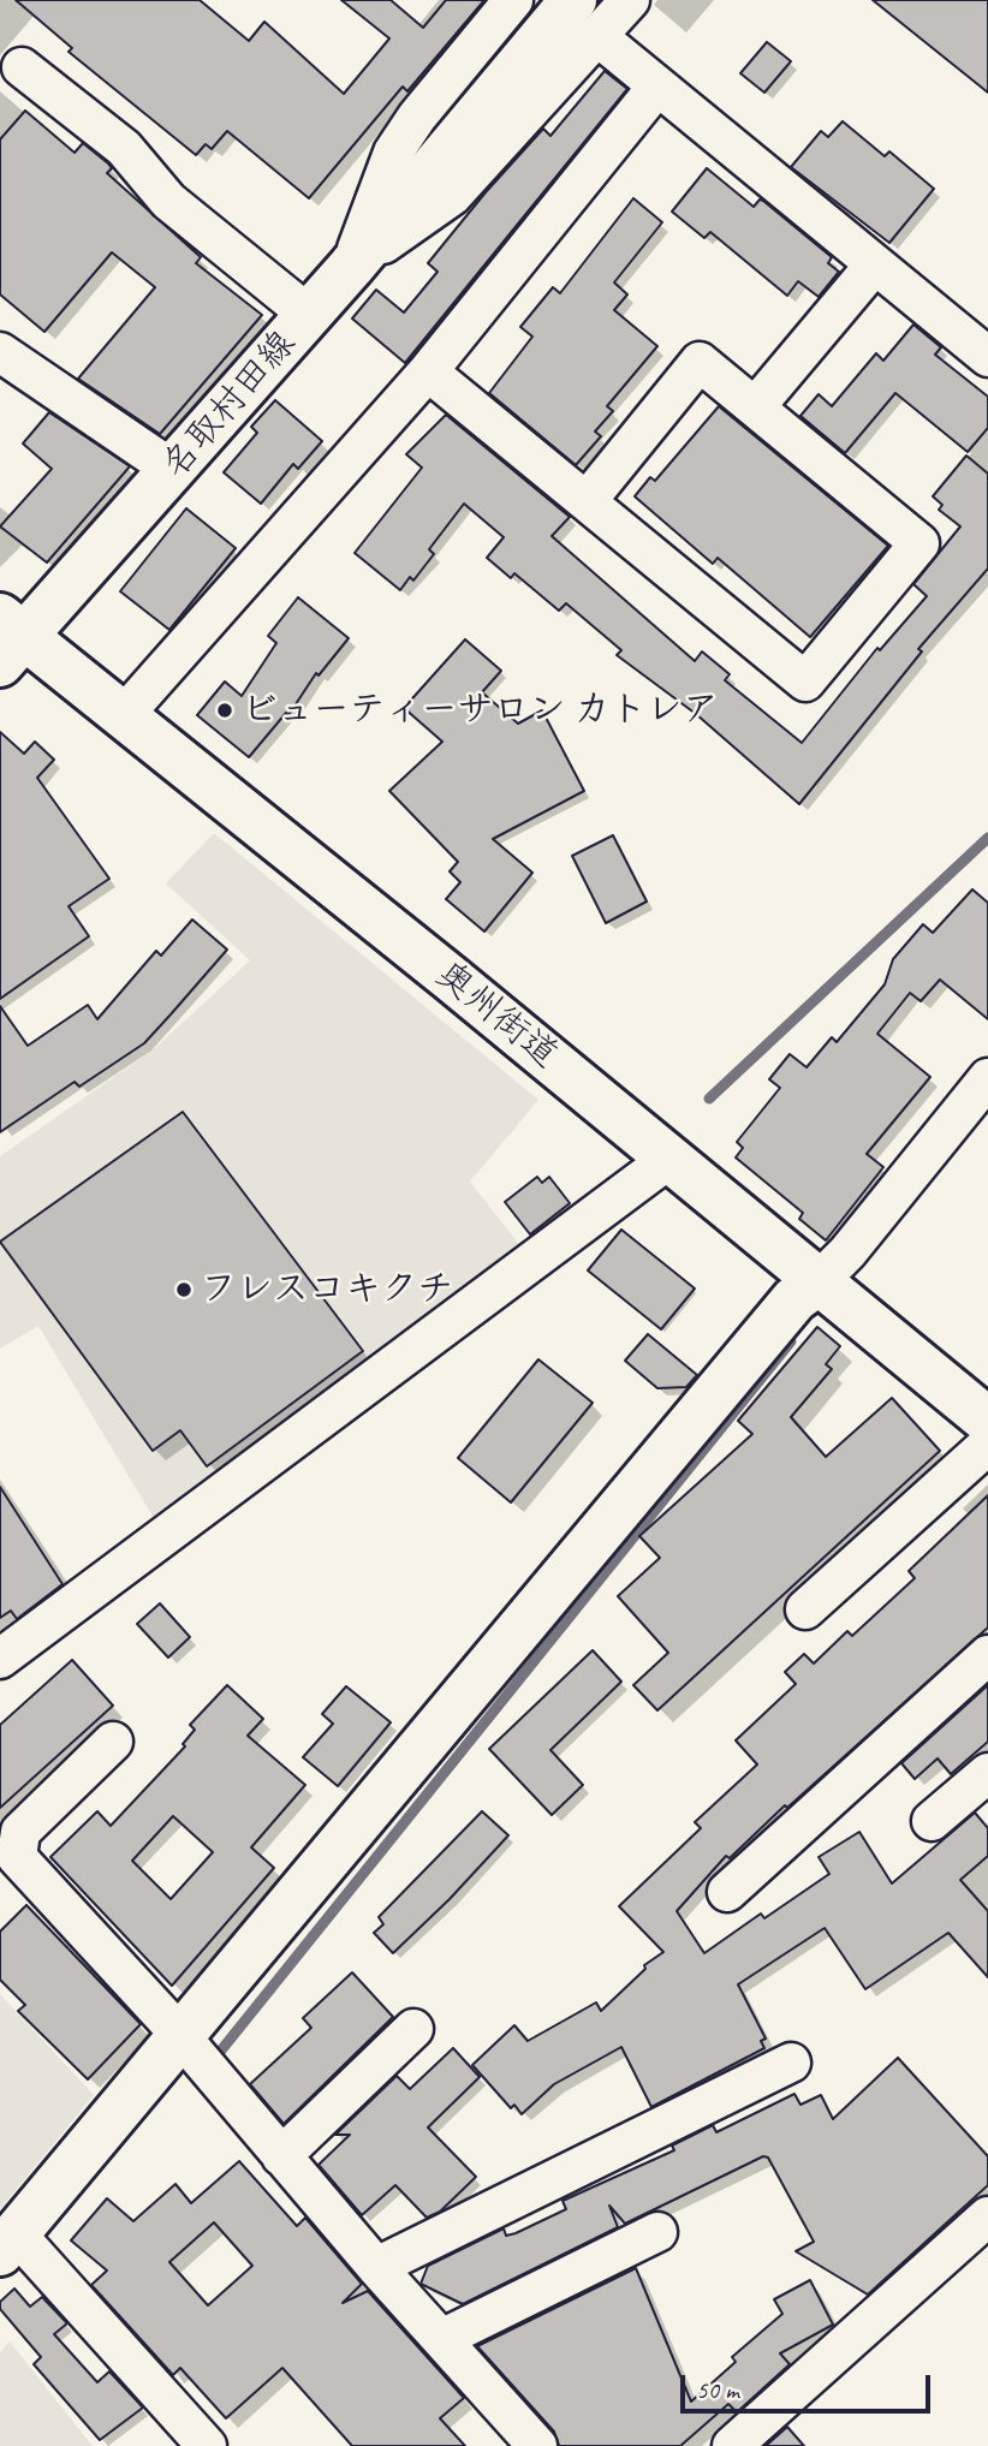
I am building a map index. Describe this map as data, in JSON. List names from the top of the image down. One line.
{"streets":{"main road":["名取村田線","奥州街道"]},"crossings":[["名取村田線","奥州街道"]],"places":["ビューティーサロン カトレア","フレスコキクチ"],"scale_bar":"50 m"}
